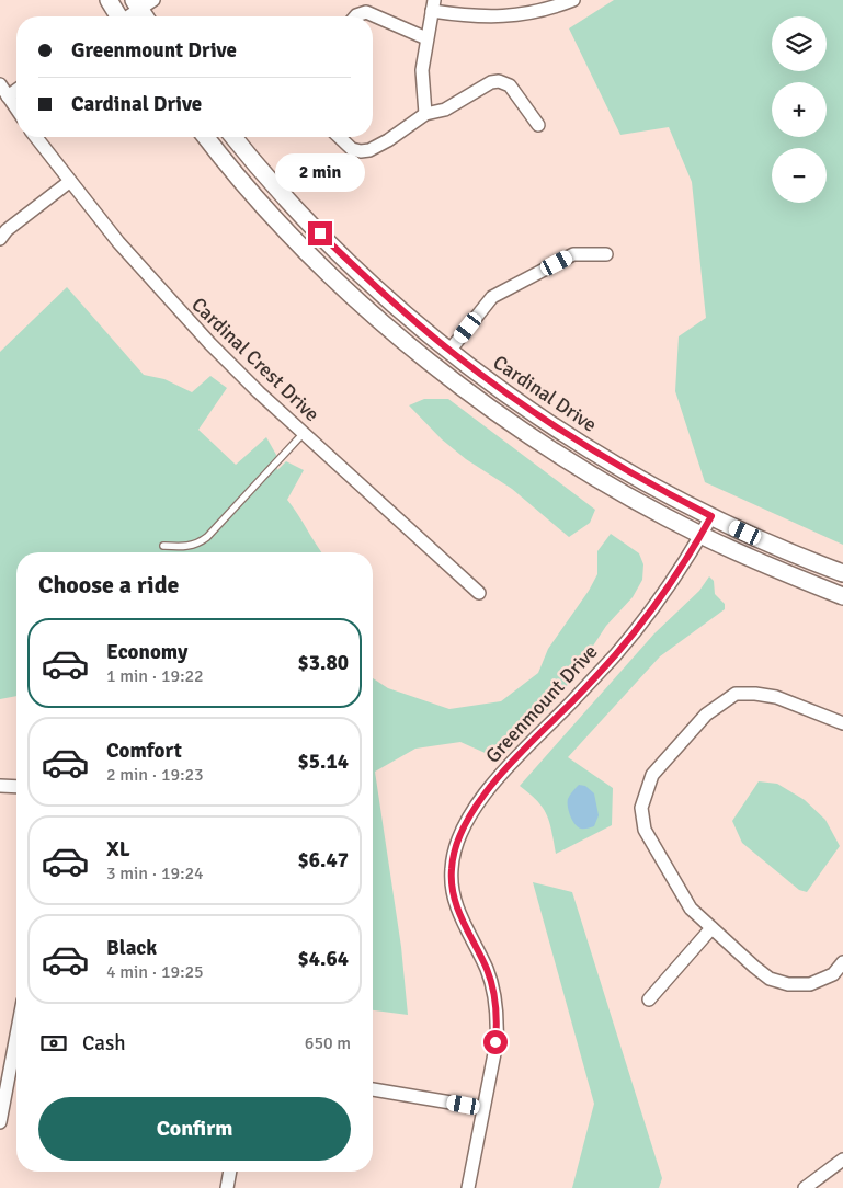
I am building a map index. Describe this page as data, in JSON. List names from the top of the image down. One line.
{"streets":{"main road":["Cardinal Drive"],"street":["Cardinal Crest Drive","Greenmount Drive"]},"crossings":[["Cardinal Drive","Greenmount Drive"]],"page":{"map_buttons":["+","−"],"banner":["Greenmount Drive","Cardinal Drive"],"bubble":"2 min","heading":"Choose a ride","list":[{"name":"Economy","note":"1 min · 19:22","value":"$3.80"},{"name":"Comfort","note":"2 min · 19:23","value":"$5.14"},{"name":"XL","note":"3 min · 19:24","value":"$6.47"},{"name":"Black","note":"4 min · 19:25","value":"$4.64"}],"pay":["Cash","650 m"],"buttons":"Confirm"}}
